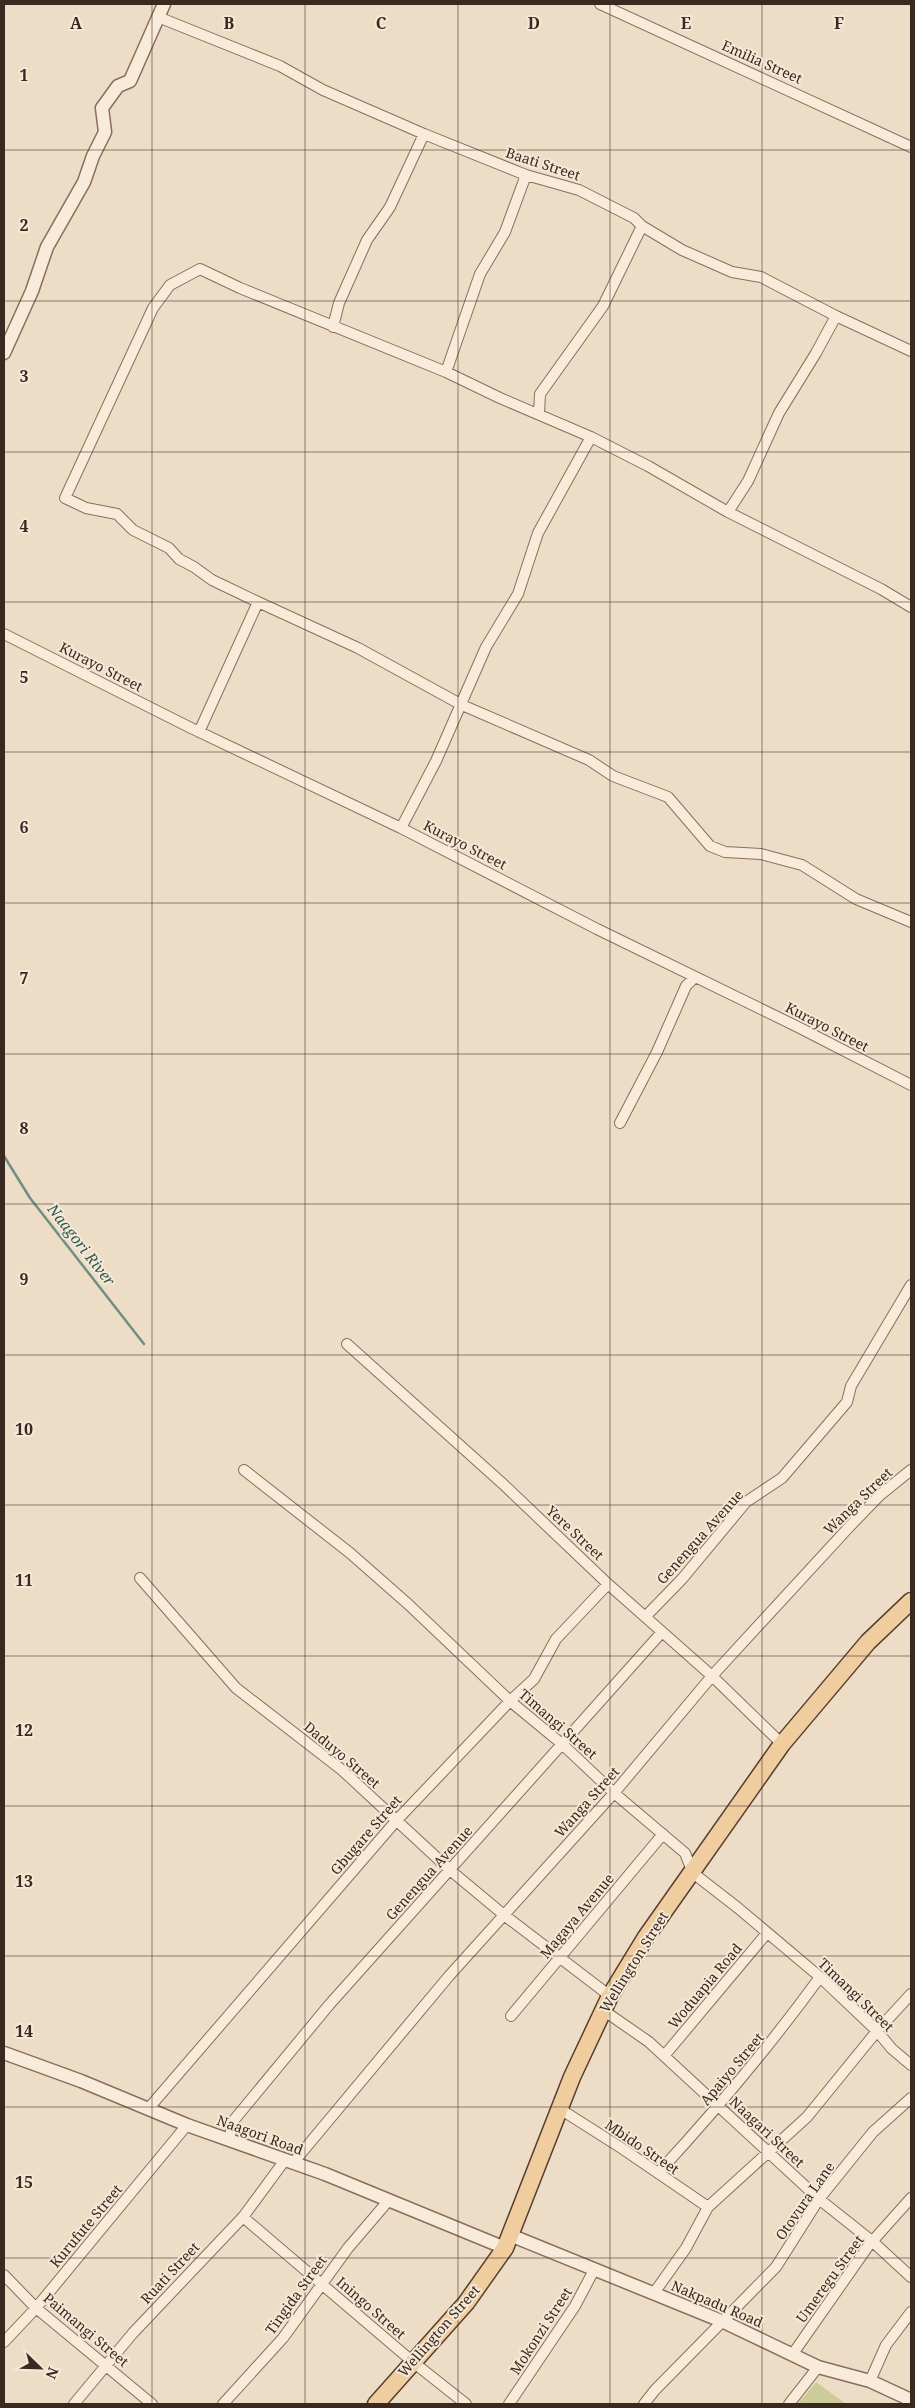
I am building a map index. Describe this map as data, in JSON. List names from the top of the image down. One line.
{"streets":{"main road":["Wellington Street"],"street":["Emilia Street","Baati Street","Kurayo Street","Wanga Street","Yere Street","Genengua Avenue","Timangi Street","Daduyo Street","Gbugare Street","Magaya Avenue","Woduapia Road","Apaiyo Street","Naagari Street","Naagori Road","Mbido Street","Otovura Lane","Kurufute Street","Ruati Street","Umeregu Street","Tingida Street","Nakpadu Road","Iningo Street","Paimangi Street","Mokonzi Street"]},"crossings":[["Wanga Street","Yere Street"],["Wanga Street","Timangi Street"],["Wanga Street","Daduyo Street"],["Wanga Street","Naagori Road"],["Wanga Street","Ruati Street"],["Yere Street","Genengua Avenue"],["Yere Street","Gbugare Street"],["Yere Street","Wellington Street"],["Genengua Avenue","Timangi Street"],["Genengua Avenue","Daduyo Street"],["Genengua Avenue","Naagori Road"],["Timangi Street","Gbugare Street"],["Timangi Street","Magaya Avenue"],["Timangi Street","Wellington Street"],["Timangi Street","Woduapia Road"],["Timangi Street","Apaiyo Street"],["Daduyo Street","Gbugare Street"],["Daduyo Street","Magaya Avenue"],["Daduyo Street","Wellington Street"],["Daduyo Street","Naagari Street"],["Gbugare Street","Naagori Road"],["Wellington Street","Naagari Street"],["Wellington Street","Naagori Road"],["Wellington Street","Mbido Street"],["Wellington Street","Nakpadu Road"],["Wellington Street","Iningo Street"],["Woduapia Road","Naagari Street"],["Apaiyo Street","Naagari Street"],["Apaiyo Street","Mbido Street"],["Naagari Street","Otovura Lane"],["Naagari Street","Umeregu Street"],["Naagori Road","Kurufute Street"],["Naagori Road","Ruati Street"],["Naagori Road","Tingida Street"],["Naagori Road","Nakpadu Road"],["Otovura Lane","Nakpadu Road"],["Kurufute Street","Paimangi Street"],["Ruati Street","Iningo Street"],["Ruati Street","Paimangi Street"],["Umeregu Street","Nakpadu Road"],["Tingida Street","Iningo Street"],["Nakpadu Road","Mokonzi Street"]],"water":["Naagori River"],"north":"bottom right","grid":{"columns":["A","B","C","D","E","F"],"rows":["1","2","3","4","5","6","7","8","9","10","11","12","13","14","15"]}}
